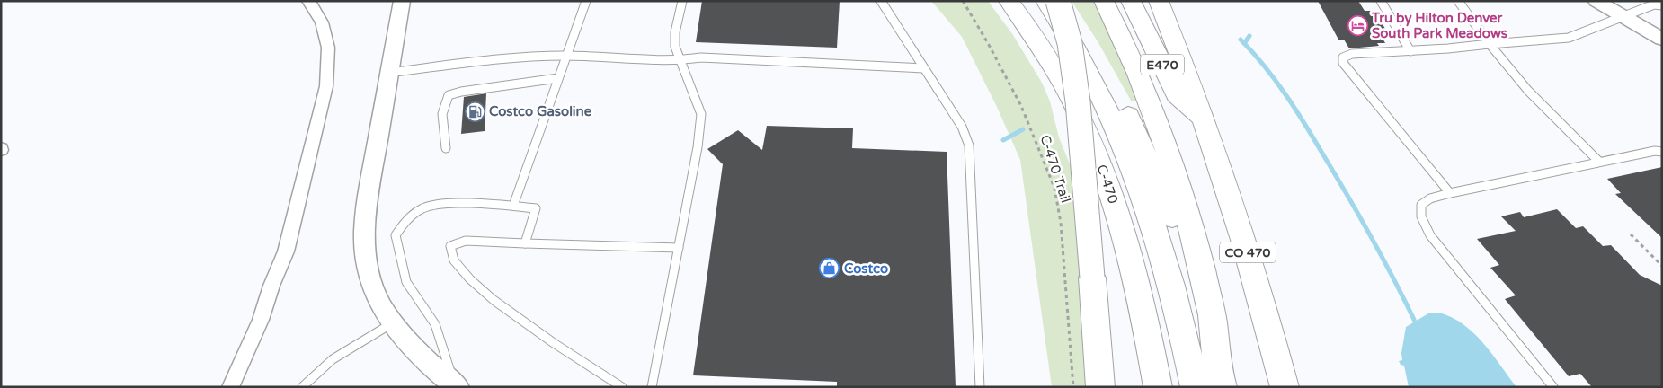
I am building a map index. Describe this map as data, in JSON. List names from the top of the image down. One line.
{"streets":{"highway":["E470","C-470","CO 470"],"path":["C-470 Trail"]},"crossings":[["E470","CO 470"]],"places":{"hotel":["Tru by Hilton Denver South Park Meadows"],"fuel station":["Costco Gasoline"],"shop":["Costco"]}}
